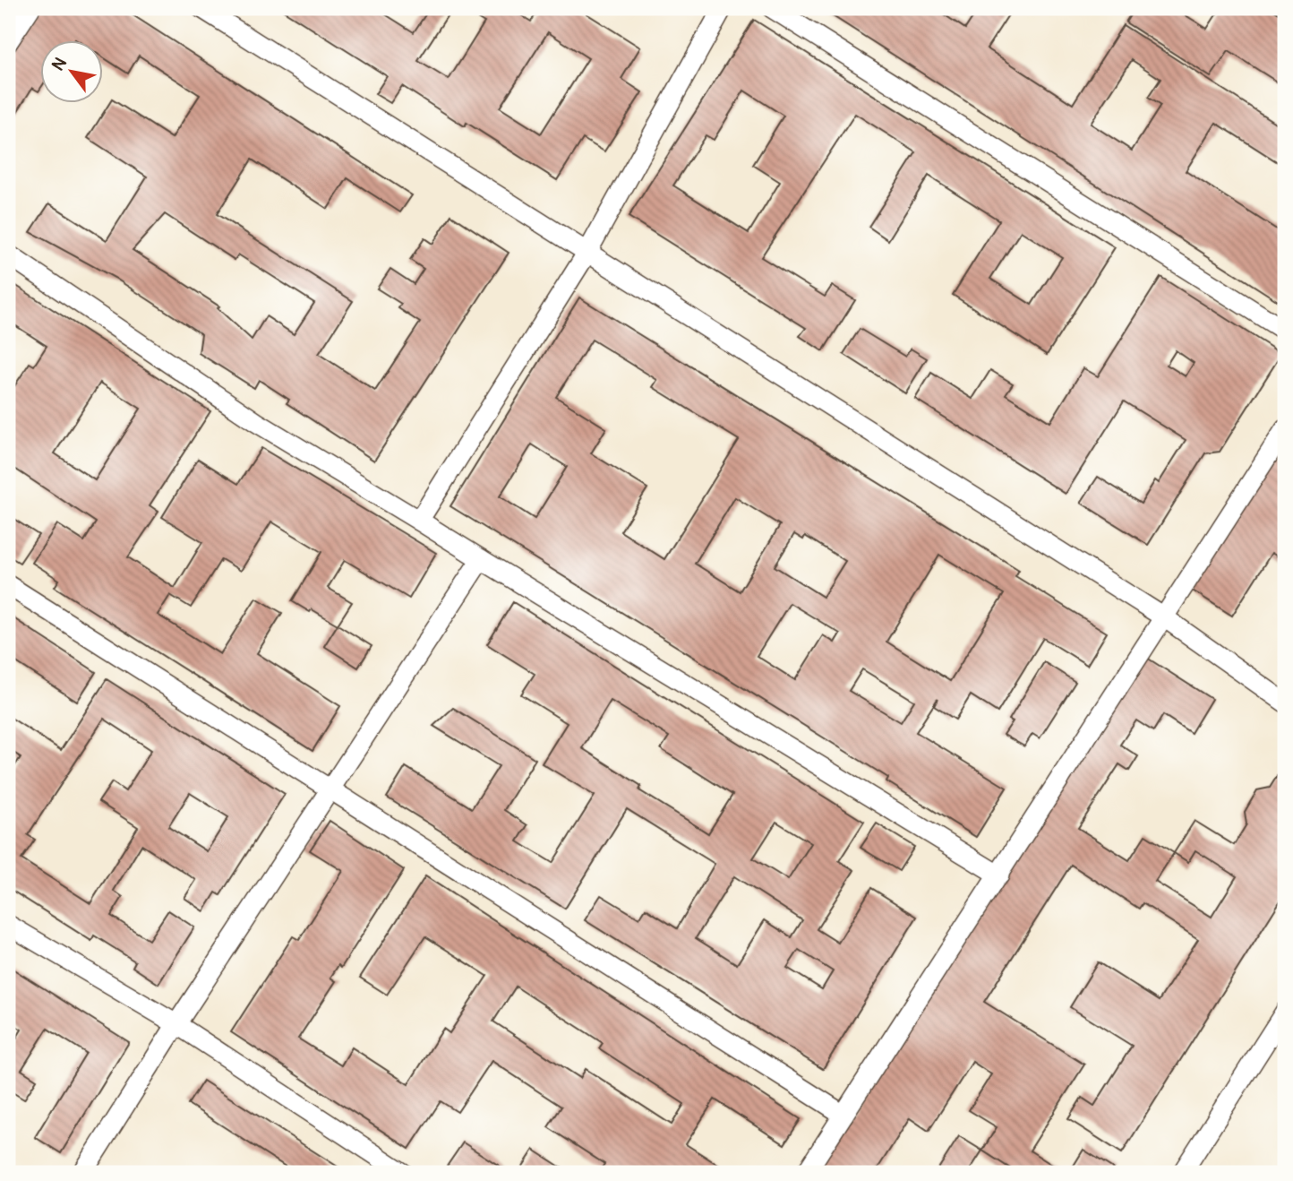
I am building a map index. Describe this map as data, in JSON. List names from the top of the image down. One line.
{"north":"top left"}
